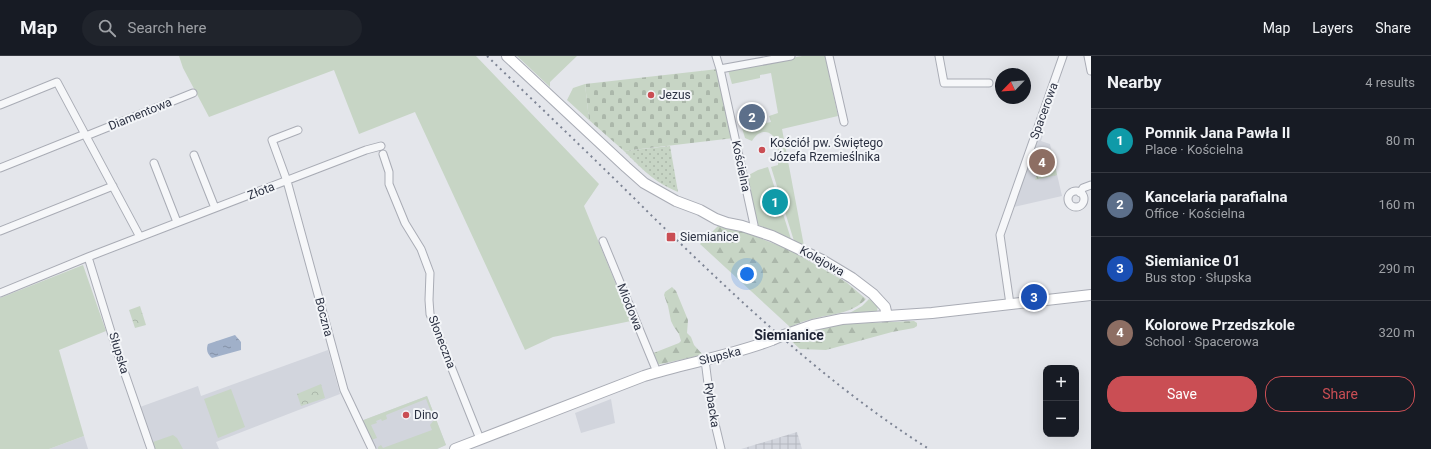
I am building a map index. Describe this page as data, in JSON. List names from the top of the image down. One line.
{"streets":{"main road":["Kolejowa","Słupska"],"street":["Spacerowa","Diamentowa","Kościelna","Złota","Miodowa","Boczna","Słoneczna","Rybacka"]},"crossings":[["Spacerowa","Słupska"],["Kościelna","Kolejowa"],["Złota","Boczna"],["Złota","Słupska"],["Kolejowa","Słupska"],["Miodowa","Słupska"],["Słoneczna","Słupska"],["Słupska","Rybacka"]],"districts":["Siemianice"],"places":{"other":["Jezus","Kościół pw. Świętego Józefa Rzemieślnika","Dino"],"transit":["Siemianice"]},"north":"bottom left","page":{"header":"Map","search":"Search here","nav":["Map","Layers","Share"],"heading":["Nearby","4 results"],"pins":["2","4","1","3"],"list":[{"mark":"1","name":"Pomnik Jana Pawła II","note":"Place · Kościelna","value":"80 m"},{"mark":"2","name":"Kancelaria parafialna","note":"Office · Kościelna","value":"160 m"},{"mark":"3","name":"Siemianice 01","note":"Bus stop · Słupska","value":"290 m"},{"mark":"4","name":"Kolorowe Przedszkole","note":"School · Spacerowa","value":"320 m"}],"buttons":["Save","Share"],"map_buttons":["+","−"]}}
